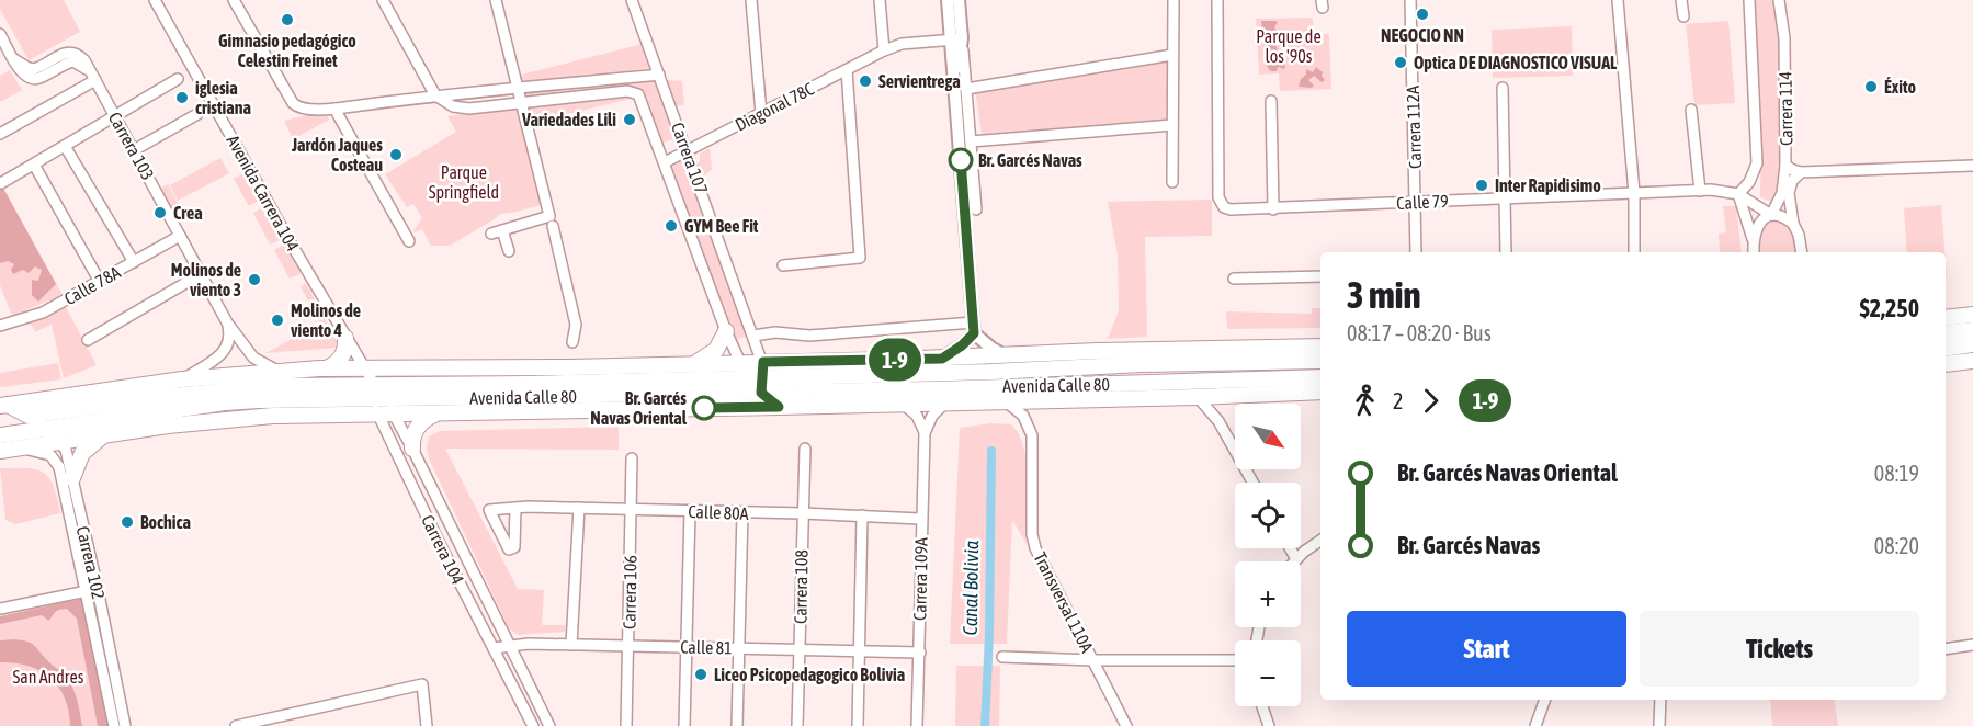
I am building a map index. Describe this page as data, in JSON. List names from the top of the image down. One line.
{"streets":{"highway":["Avenida Calle 80"],"street":["Diagonal 78C","Carrera 114","Carrera 112A","Carrera 103","Carrera 107","Avenida Carrera 104","Calle 79","Calle 78A","Calle 80A","Carrera 104","Carrera 102","Carrera 109A","Carrera 108","Carrera 106","Transversal 110A","Calle 81"]},"crossings":[["Diagonal 78C","Carrera 107"],["Carrera 114","Calle 79"],["Carrera 112A","Calle 79"],["Carrera 103","Calle 78A"],["Carrera 103","Avenida Calle 80"],["Carrera 107","Avenida Calle 80"],["Avenida Carrera 104","Avenida Calle 80"],["Avenida Carrera 104","Carrera 104"],["Avenida Calle 80","Carrera 104"],["Avenida Calle 80","Carrera 102"],["Avenida Calle 80","Transversal 110A"],["Calle 80A","Carrera 109A"],["Calle 80A","Carrera 108"],["Calle 80A","Carrera 106"],["Carrera 104","Calle 81"],["Carrera 109A","Calle 81"],["Carrera 108","Calle 81"],["Carrera 106","Calle 81"]],"water":["Canal Bolivia"],"parks":["Parque de los '90s","Parque Springfield","San Andres"],"places":["NEGOCIO NN","Gimnasio pedagógico Celestin Freinet","Optica DE DIAGNOSTICO VISUAL","Servientrega","Éxito","iglesia cristiana","Variedades Lili","Jardón Jaques Costeau","Br. Garcés Navas","Inter Rapidisimo","Crea","GYM Bee Fit","Molinos de viento 3","Molinos de viento 4","Br. Garcés Navas Oriental","Bochica","Liceo Psicopedagogico Bolivia"],"lines":["bus line 1-9"],"north":"bottom right","page":{"on_map":"1-9","heading":["3 min","08:17 – 08:20 · Bus","$2,250"],"legs":["2","1-9"],"map_buttons":["+","−"],"list":[{"name":"Br. Garcés Navas Oriental","value":"08:19"},{"name":"Br. Garcés Navas","value":"08:20"}],"buttons":["Start","Tickets"]}}
